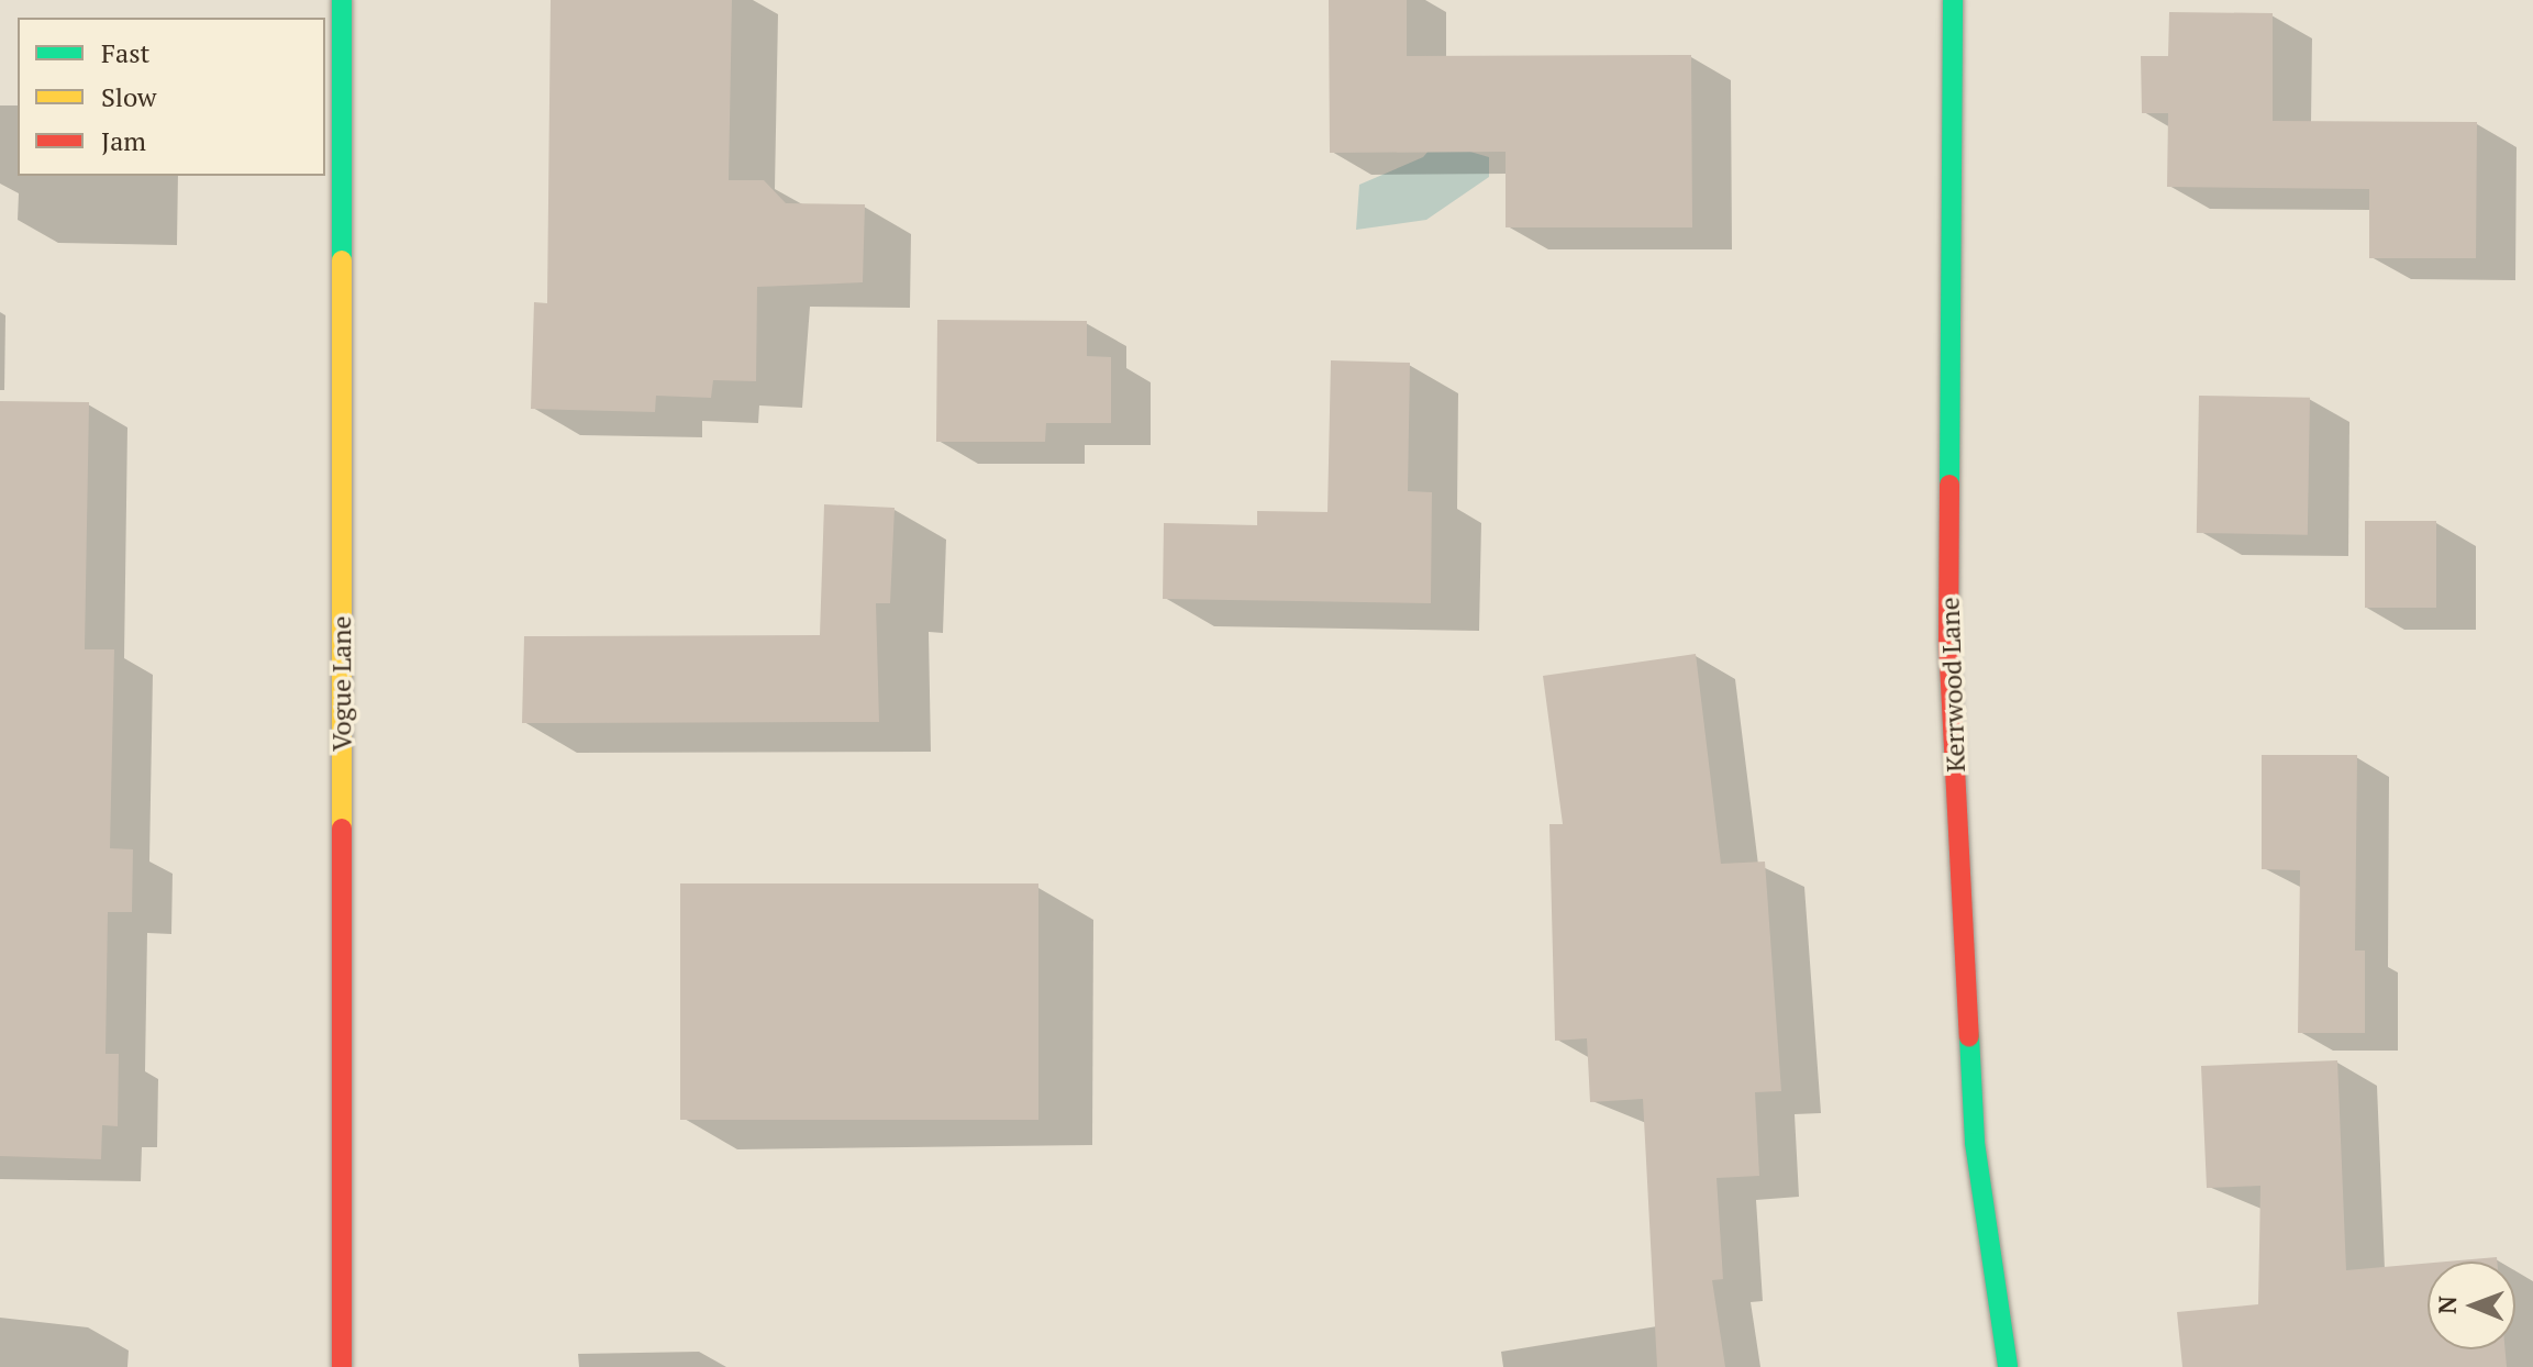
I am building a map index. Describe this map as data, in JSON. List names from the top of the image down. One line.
{"streets":{"street":["Vogue Lane","Kerrwood Lane"]},"legend":["Fast","Slow","Jam"],"north":"left"}
